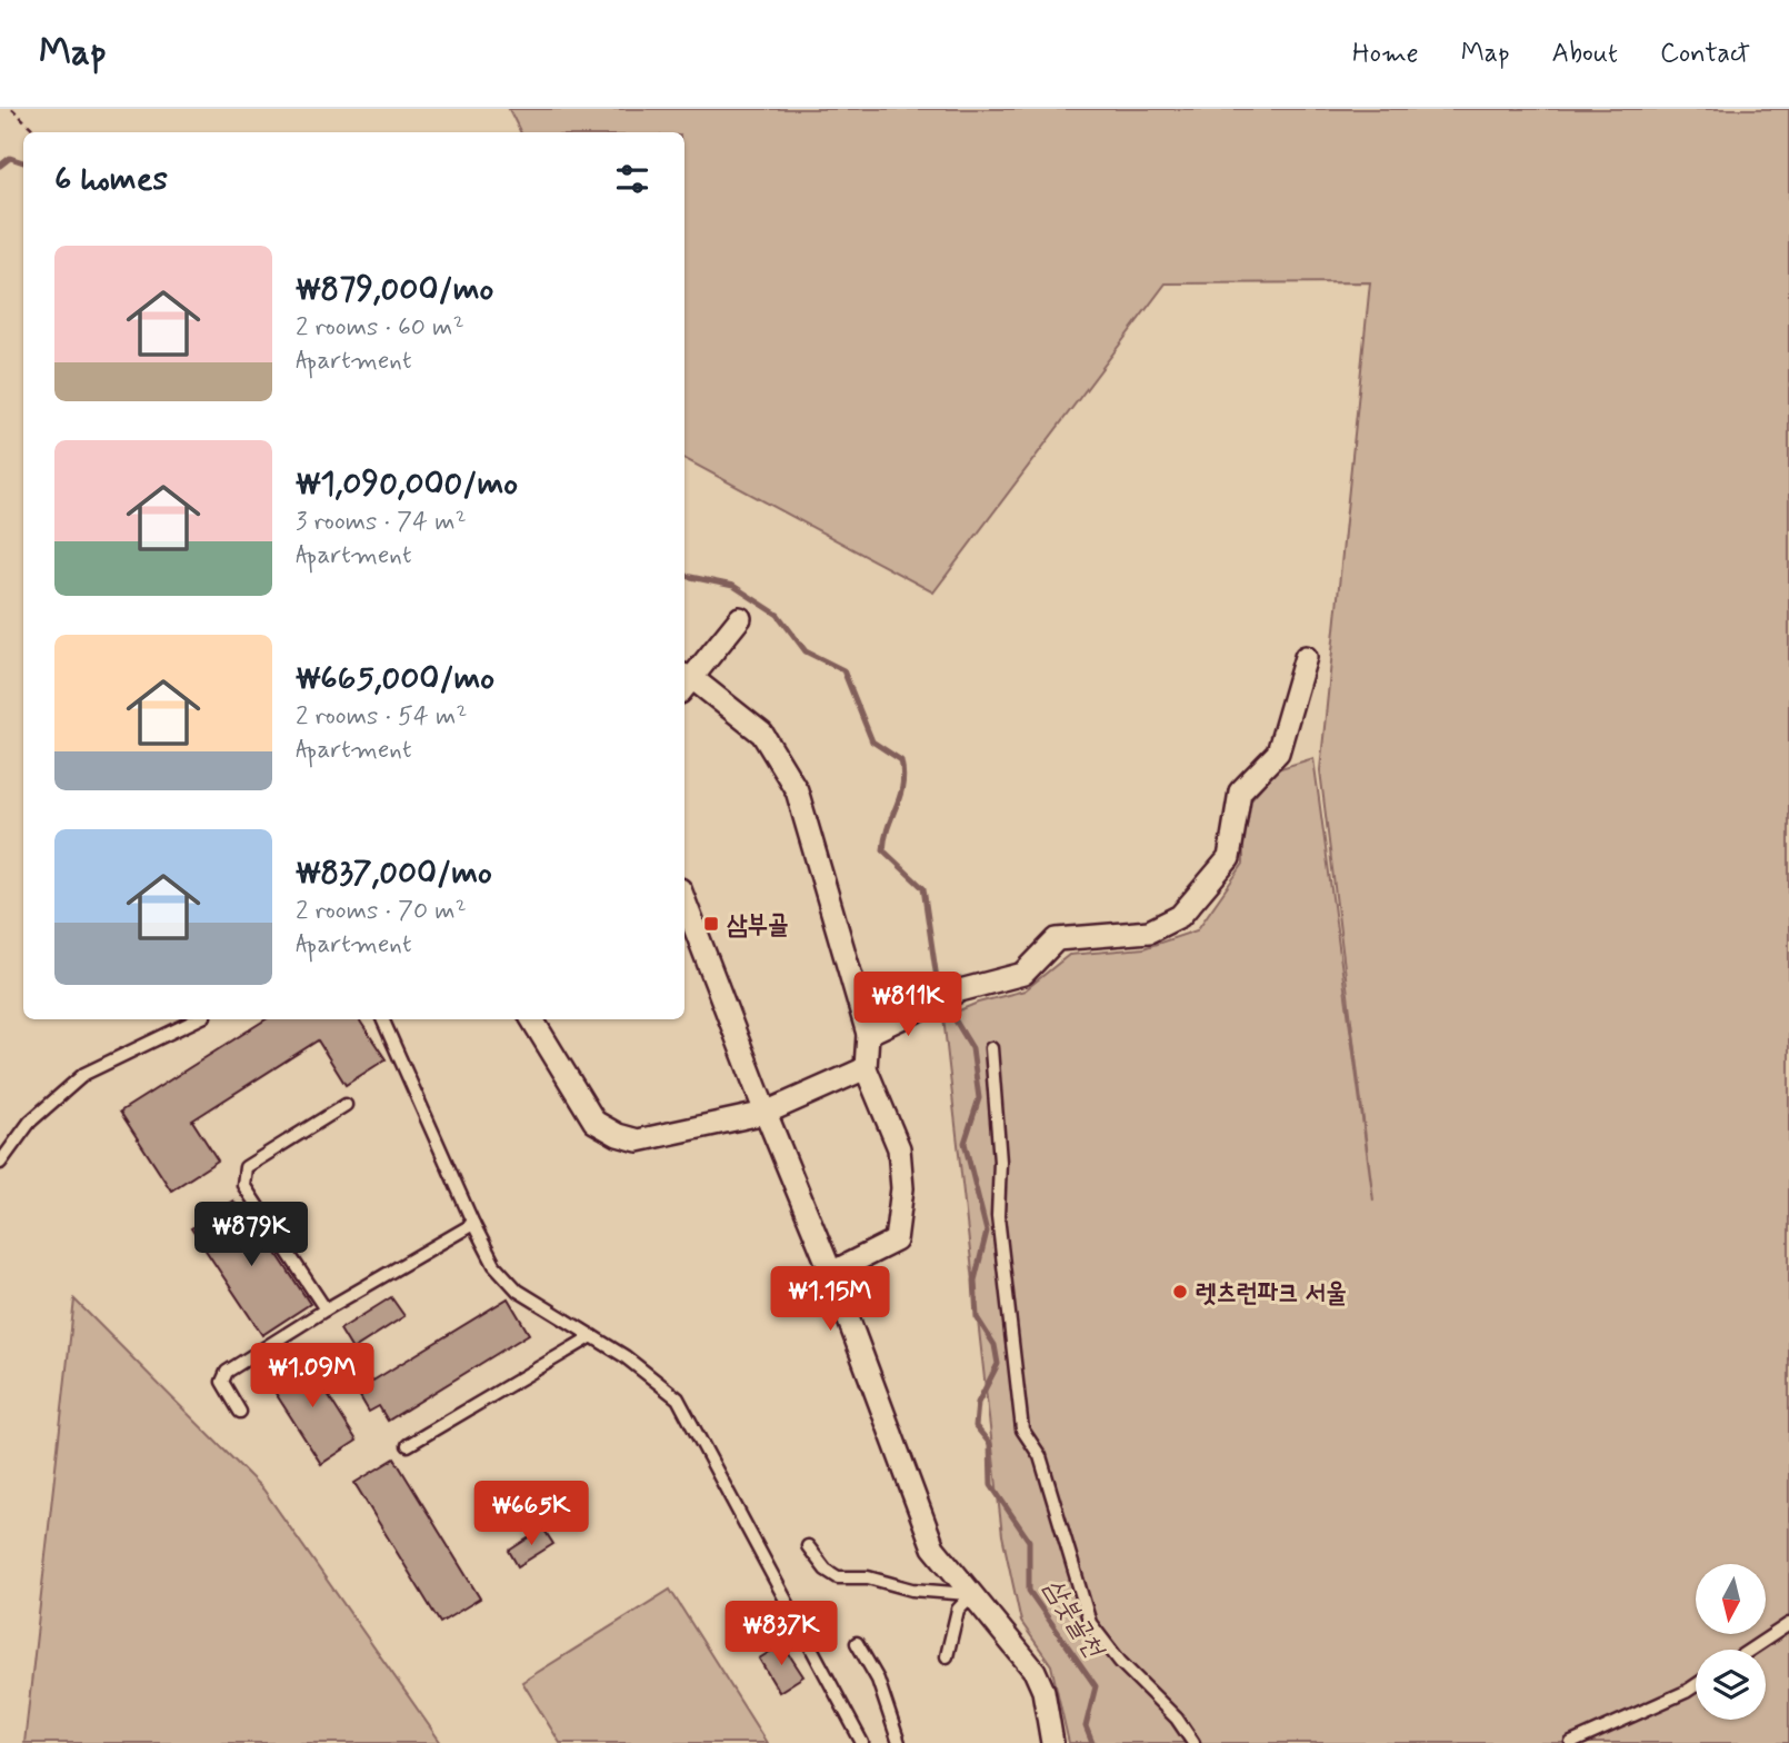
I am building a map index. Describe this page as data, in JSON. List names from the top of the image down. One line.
{"water":["삼붓골천"],"places":{"transit":["삼부골"],"other":["렛츠런파크 서울"]},"north":"bottom","page":{"header":"Map","nav":["Home","Map","About","Contact"],"heading":"6 homes","list":[{"name":"₩879,000/mo","note":"2 rooms · 60 m² · Apartment"},{"name":"₩1,090,000/mo","note":"3 rooms · 74 m² · Apartment"},{"name":"₩665,000/mo","note":"2 rooms · 54 m² · Apartment"},{"name":"₩837,000/mo","note":"2 rooms · 70 m² · Apartment"}],"price":["₩811K","₩879K","₩1.15M","₩1.09M","₩665K","₩837K"]}}
